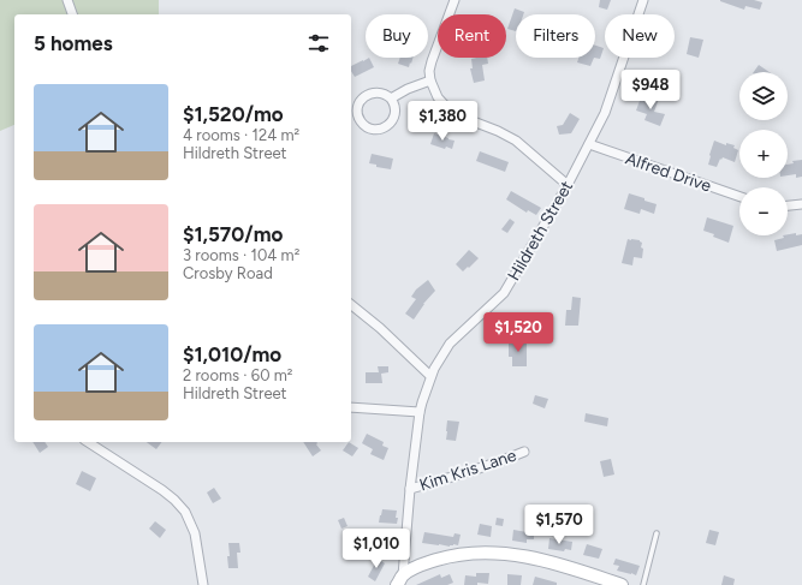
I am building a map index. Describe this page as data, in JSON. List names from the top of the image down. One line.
{"streets":{"street":["Alfred Drive","Hildreth Street","Kim Kris Lane"]},"crossings":[["Alfred Drive","Hildreth Street"],["Hildreth Street","Kim Kris Lane"]],"page":{"chip":["Buy","Rent","Filters","New"],"heading":"5 homes","price":["$948","$1,380","$1,520","$1,570","$1,010"],"map_buttons":["+","−"],"list":[{"name":"$1,520/mo","note":"4 rooms · 124 m² · Hildreth Street"},{"name":"$1,570/mo","note":"3 rooms · 104 m² · Crosby Road"},{"name":"$1,010/mo","note":"2 rooms · 60 m² · Hildreth Street"}]}}
